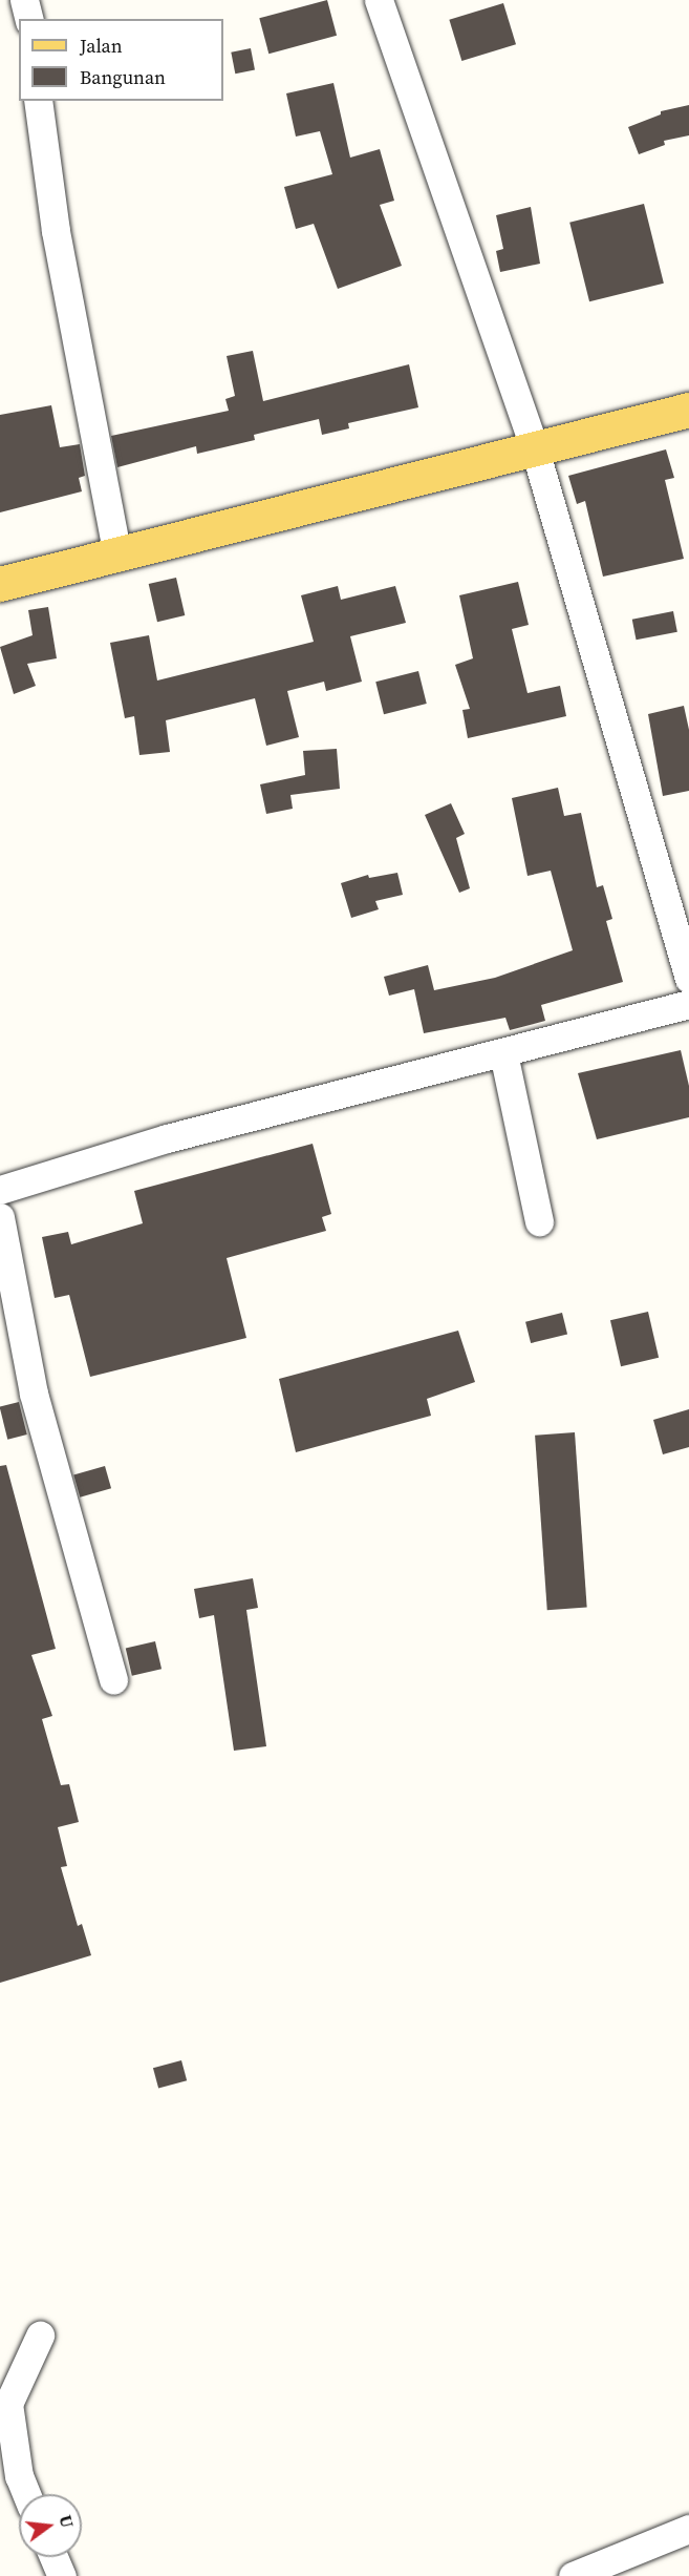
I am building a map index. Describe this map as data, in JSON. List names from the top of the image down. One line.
{"legend":["Jalan","Bangunan"],"north":"right"}
